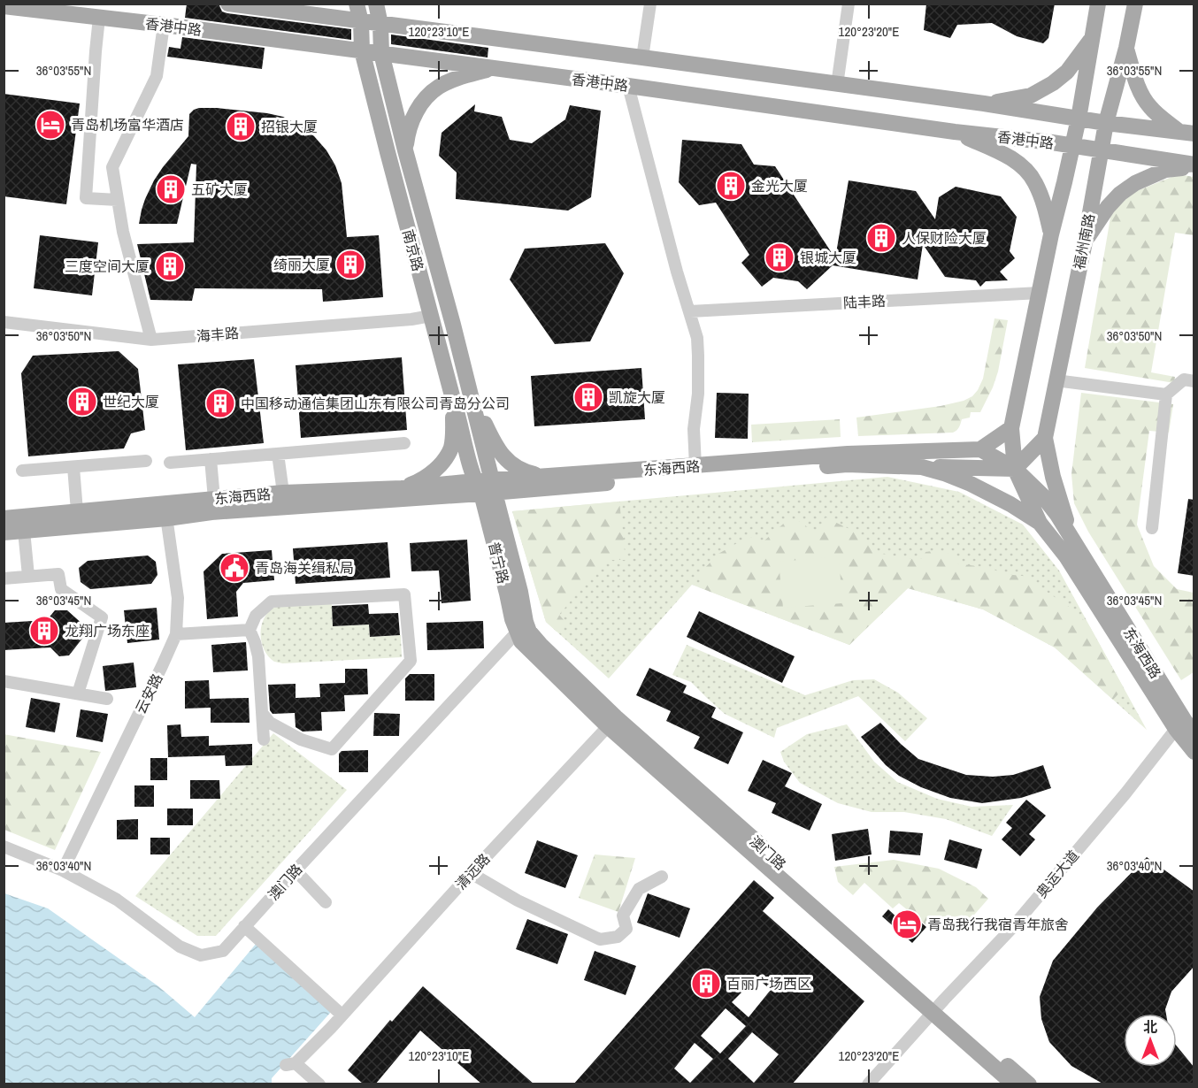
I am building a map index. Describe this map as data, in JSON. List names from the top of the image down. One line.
{"streets":{"main road":["香港中路","福州南路","南京路","东海西路","普宁路","澳门路"],"street":["陆丰路","海丰路","云安路","清远路","奥运大道"]},"crossings":[["香港中路","福州南路"],["香港中路","南京路"],["南京路","海丰路"],["南京路","东海西路"],["南京路","普宁路"],["东海西路","普宁路"],["东海西路","云安路"],["东海西路","奥运大道"],["普宁路","澳门路"],["云安路","澳门路"],["澳门路","清远路"],["澳门路","奥运大道"]],"places":{"hotel":["青岛机场富华酒店","青岛我行我宿青年旅舍"],"building":["招银大厦","金光大厦","五矿大厦","人保财险大厦","银城大厦","绮丽大厦","三度空间大厦","凯旋大厦","世纪大厦","中国移动通信集团山东有限公司青岛分公司","龙翔广场东座","百丽广场西区"],"public building":["青岛海关缉私局"]},"north":"top","coordinates":["120°23'10\"E","120°23'20\"E","36°03'55\"N","36°03'50\"N","36°03'45\"N","36°03'40\"N"]}
